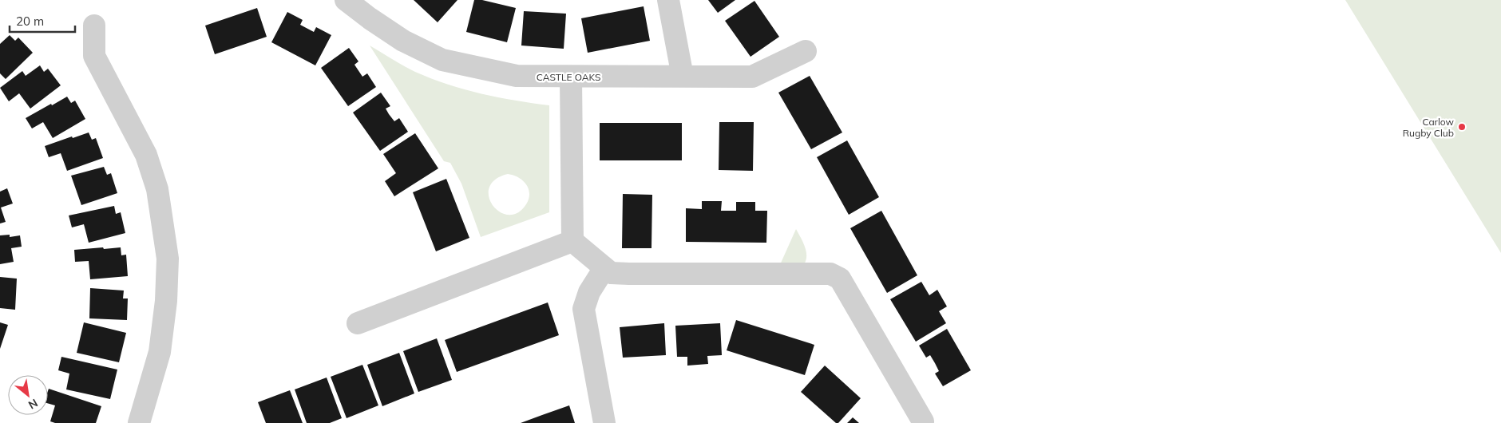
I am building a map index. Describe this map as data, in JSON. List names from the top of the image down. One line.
{"streets":{"street":["CASTLE OAKS"]},"places":["Carlow Rugby Club"],"scale_bar":"20 m","north":"bottom right"}
